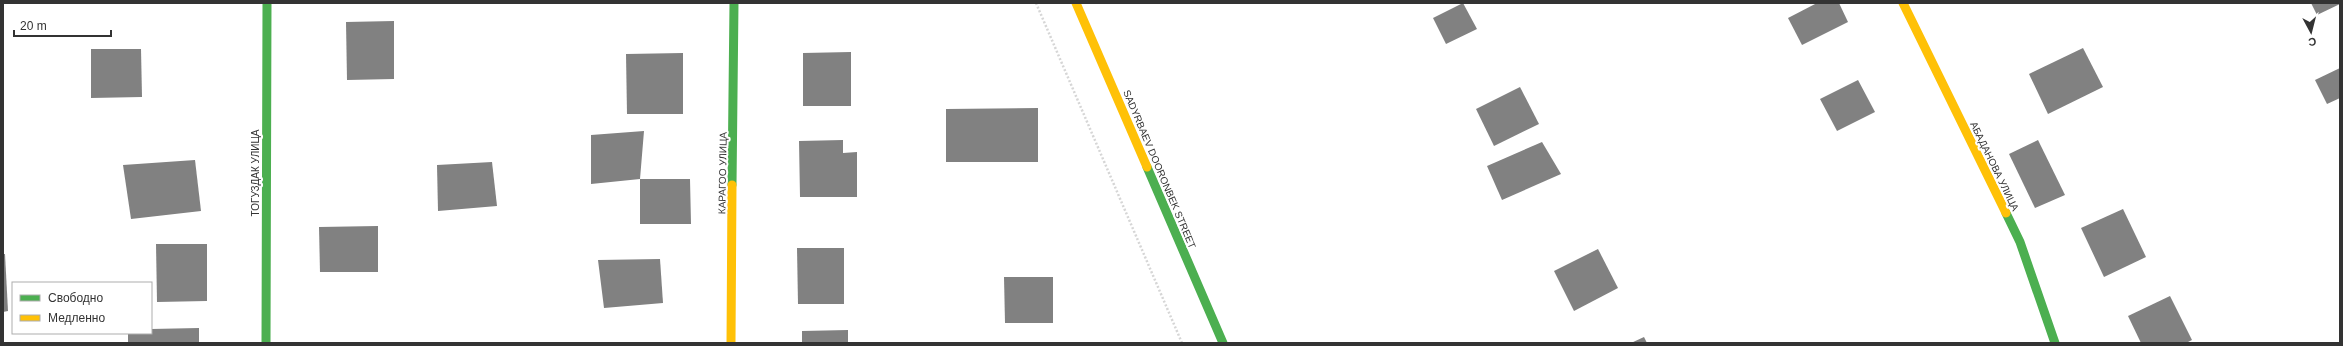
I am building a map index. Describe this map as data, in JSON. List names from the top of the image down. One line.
{"streets":{"street":["АБАДАНОВА УЛИЦА","SADYRBAEV DOORONBEK STREET","ТОГУЗДАК УЛИЦА","КАРАГОО УЛИЦА"]},"legend":["Свободно","Медленно"],"scale_bar":"20 m","north":"bottom"}
